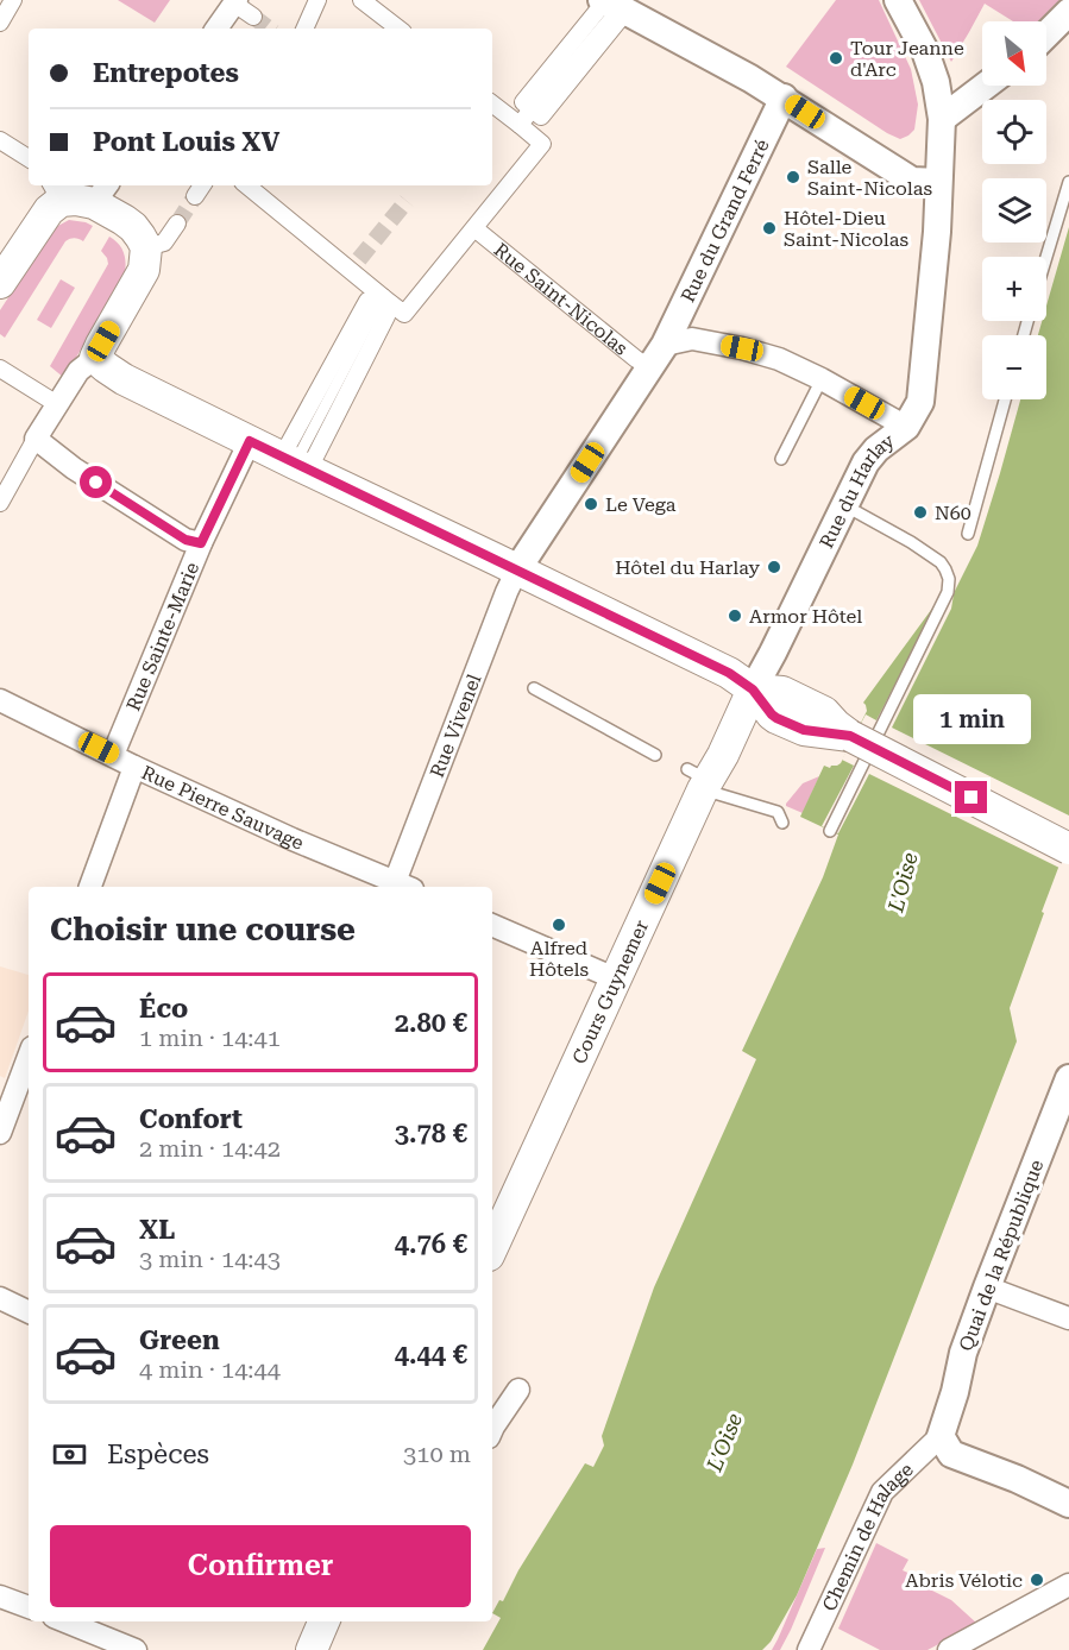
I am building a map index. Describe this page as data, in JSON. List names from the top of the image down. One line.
{"streets":{"main road":["Cours Guynemer"],"street":["Rue du Grand Ferré","Rue Saint-Nicolas","Rue du Harlay","Rue Sainte-Marie","Rue Vivenel","Rue Pierre Sauvage","Quai de la République","Chemin de Halage"]},"crossings":[["Rue du Grand Ferré","Rue Saint-Nicolas"],["Rue du Grand Ferré","Rue Vivenel"],["Rue du Harlay","Cours Guynemer"],["Rue Sainte-Marie","Rue Pierre Sauvage"],["Quai de la République","Chemin de Halage"]],"water":["L'Oise"],"places":["Tour Jeanne d'Arc","Salle Saint-Nicolas","Hôtel-Dieu Saint-Nicolas","Le Vega","N60","Hôtel du Harlay","Armor Hôtel","Alfred Hôtels","Abris Vélotic"],"north":"bottom right","page":{"map_buttons":["+","−"],"banner":["Entrepotes","Pont Louis XV"],"bubble":"1 min","heading":"Choisir une course","list":[{"name":"Éco","note":"1 min · 14:41","value":"2.80 €"},{"name":"Confort","note":"2 min · 14:42","value":"3.78 €"},{"name":"XL","note":"3 min · 14:43","value":"4.76 €"},{"name":"Green","note":"4 min · 14:44","value":"4.44 €"}],"pay":["Espèces","310 m"],"buttons":"Confirmer"}}
